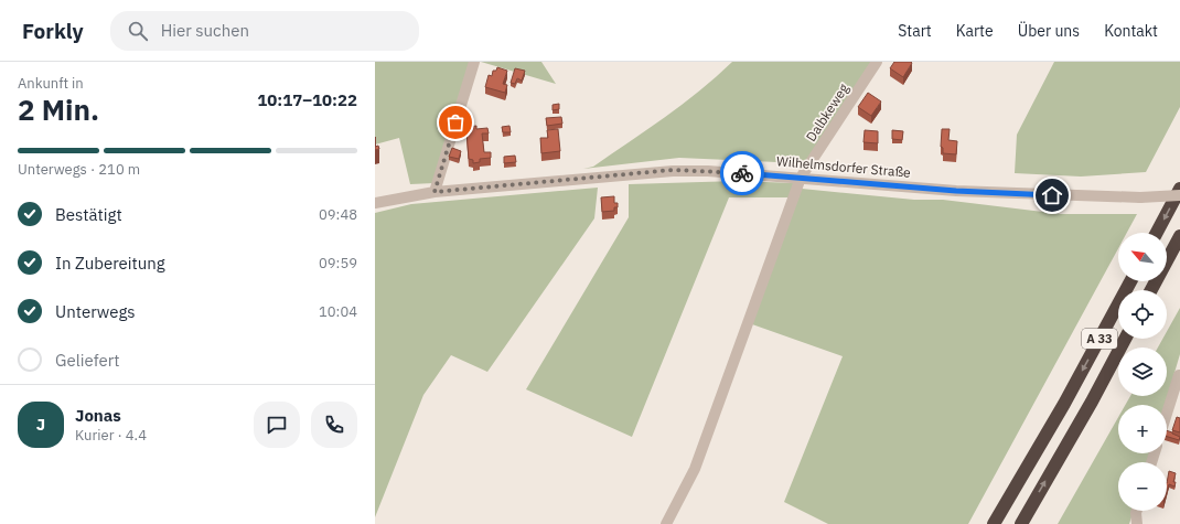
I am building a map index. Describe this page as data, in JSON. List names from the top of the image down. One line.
{"streets":{"highway":["A 33"],"street":["Dalbkeweg","Wilhelmsdorfer Straße"]},"crossings":[["Dalbkeweg","Wilhelmsdorfer Straße"]],"north":"top left","page":{"header":"Forkly","search":"Hier suchen","nav":["Start","Karte","Über uns","Kontakt"],"heading":["2 Min.","Ankunft in","10:17–10:22"],"panel":["Jonas","Kurier · 4.4"],"bar":"Unterwegs · 210 m","list":[["Bestätigt","09:48"],["In Zubereitung","09:59"],["Unterwegs","10:04"],"Geliefert"],"map_buttons":["+","−"],"round":"J"}}
